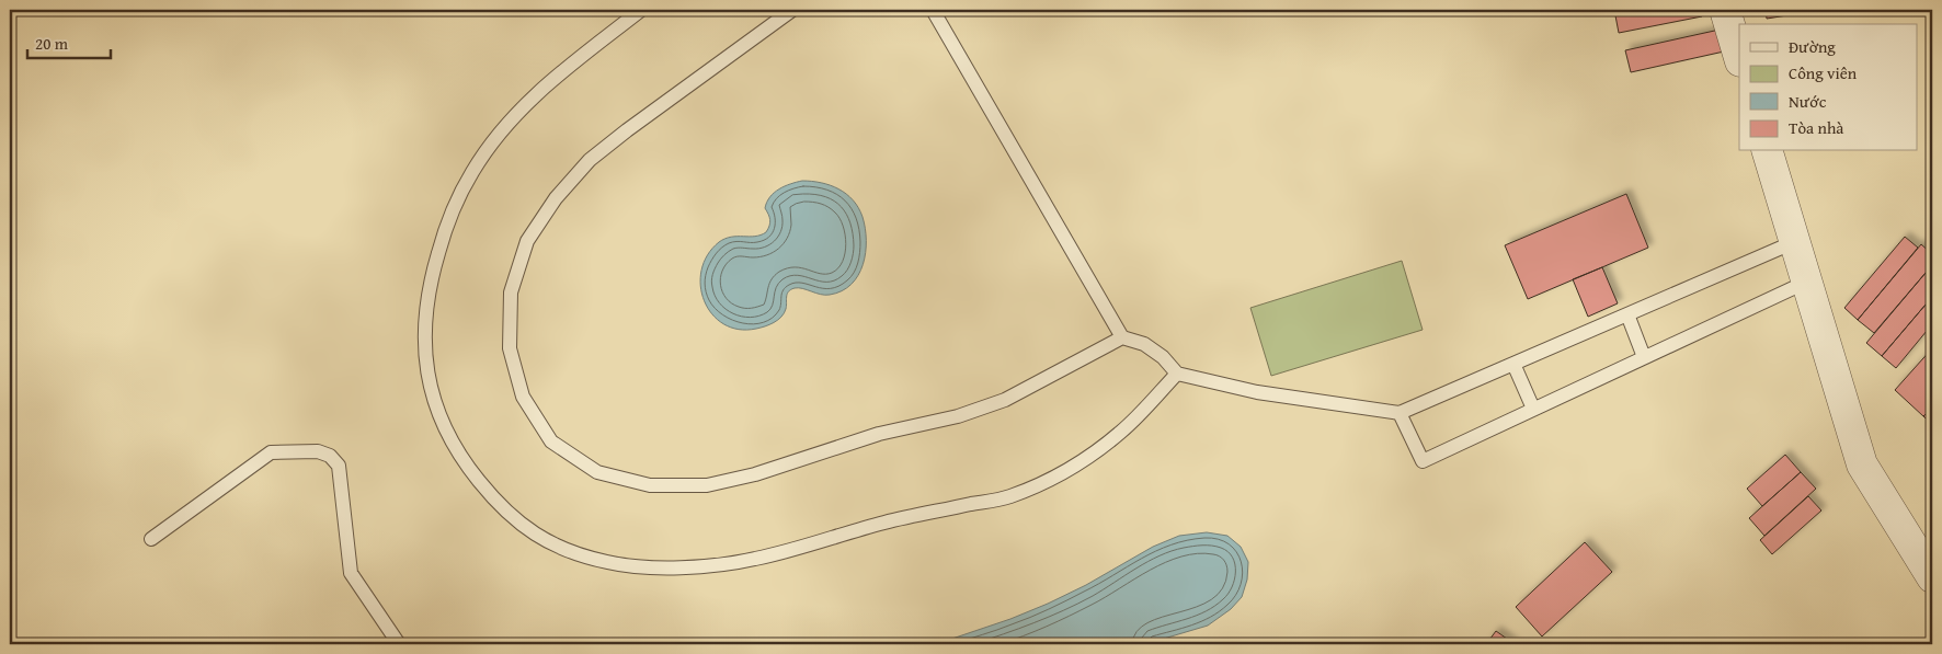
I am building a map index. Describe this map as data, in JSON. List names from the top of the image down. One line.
{"legend":["Đường","Công viên","Nước","Tòa nhà"],"scale_bar":"20 m"}
